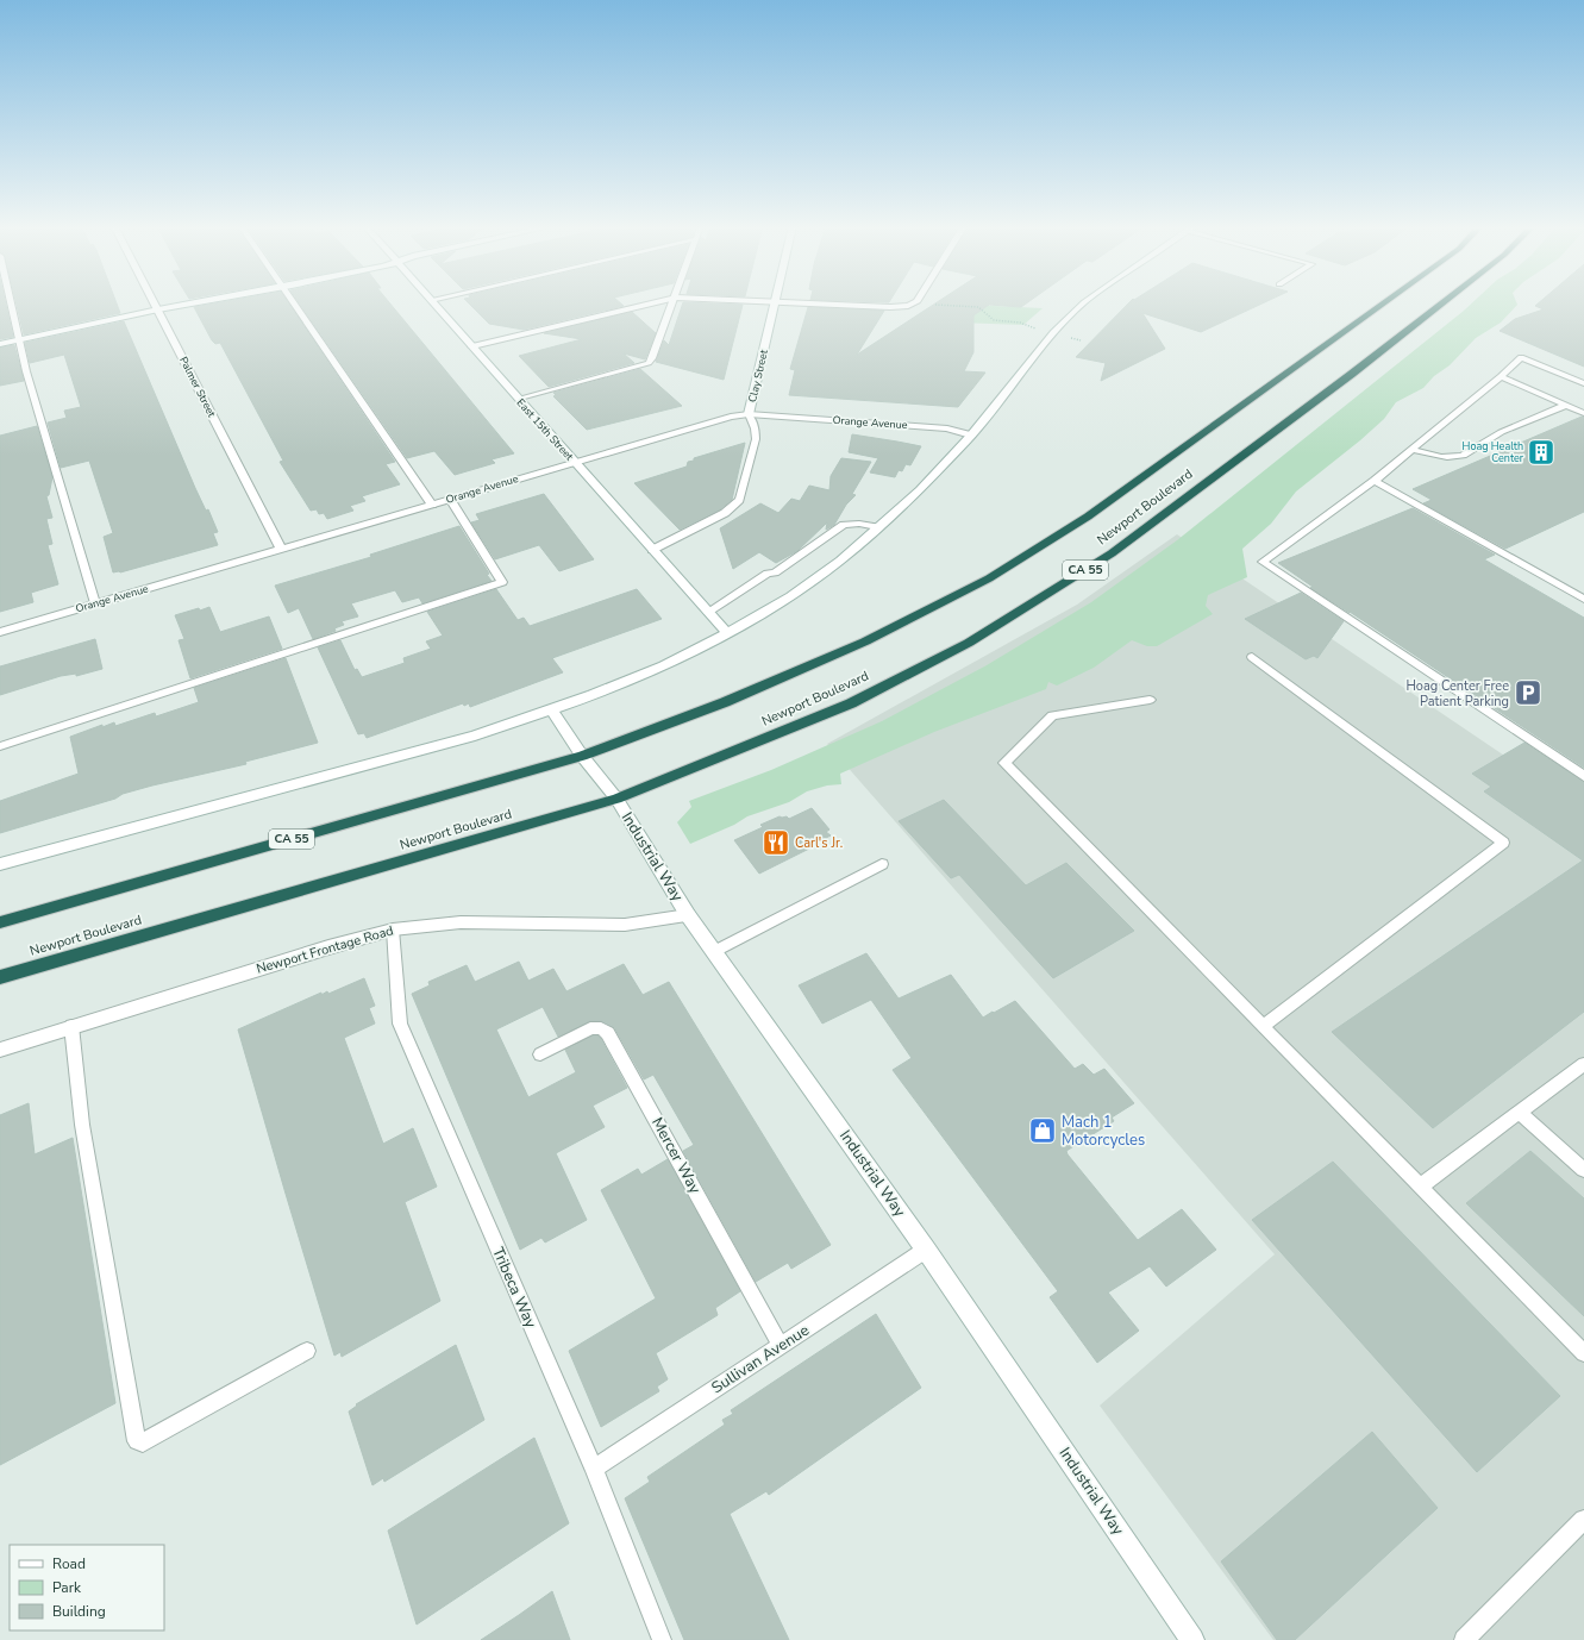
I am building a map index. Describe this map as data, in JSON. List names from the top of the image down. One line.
{"streets":{"highway":["Newport Boulevard","CA 55"],"street":["Clay Street","Palmer Street","Orange Avenue","East 15th Street","Industrial Way","Newport Frontage Road"],"lane":["Mercer Way","Tribeca Way","Sullivan Avenue"]},"crossings":[["Clay Street","Orange Avenue"],["Palmer Street","Orange Avenue"],["Orange Avenue","East 15th Street"],["Newport Boulevard","Industrial Way"],["Industrial Way","Newport Frontage Road"],["Industrial Way","Sullivan Avenue"],["Newport Frontage Road","Tribeca Way"],["Mercer Way","Sullivan Avenue"],["Tribeca Way","Sullivan Avenue"]],"places":{"building":["Hoag Health Center"],"parking":["Hoag Center Free Patient Parking"],"restaurant":["Carl's Jr."],"shop":["Mach 1 Motorcycles"]},"legend":["Road","Park","Building"]}
